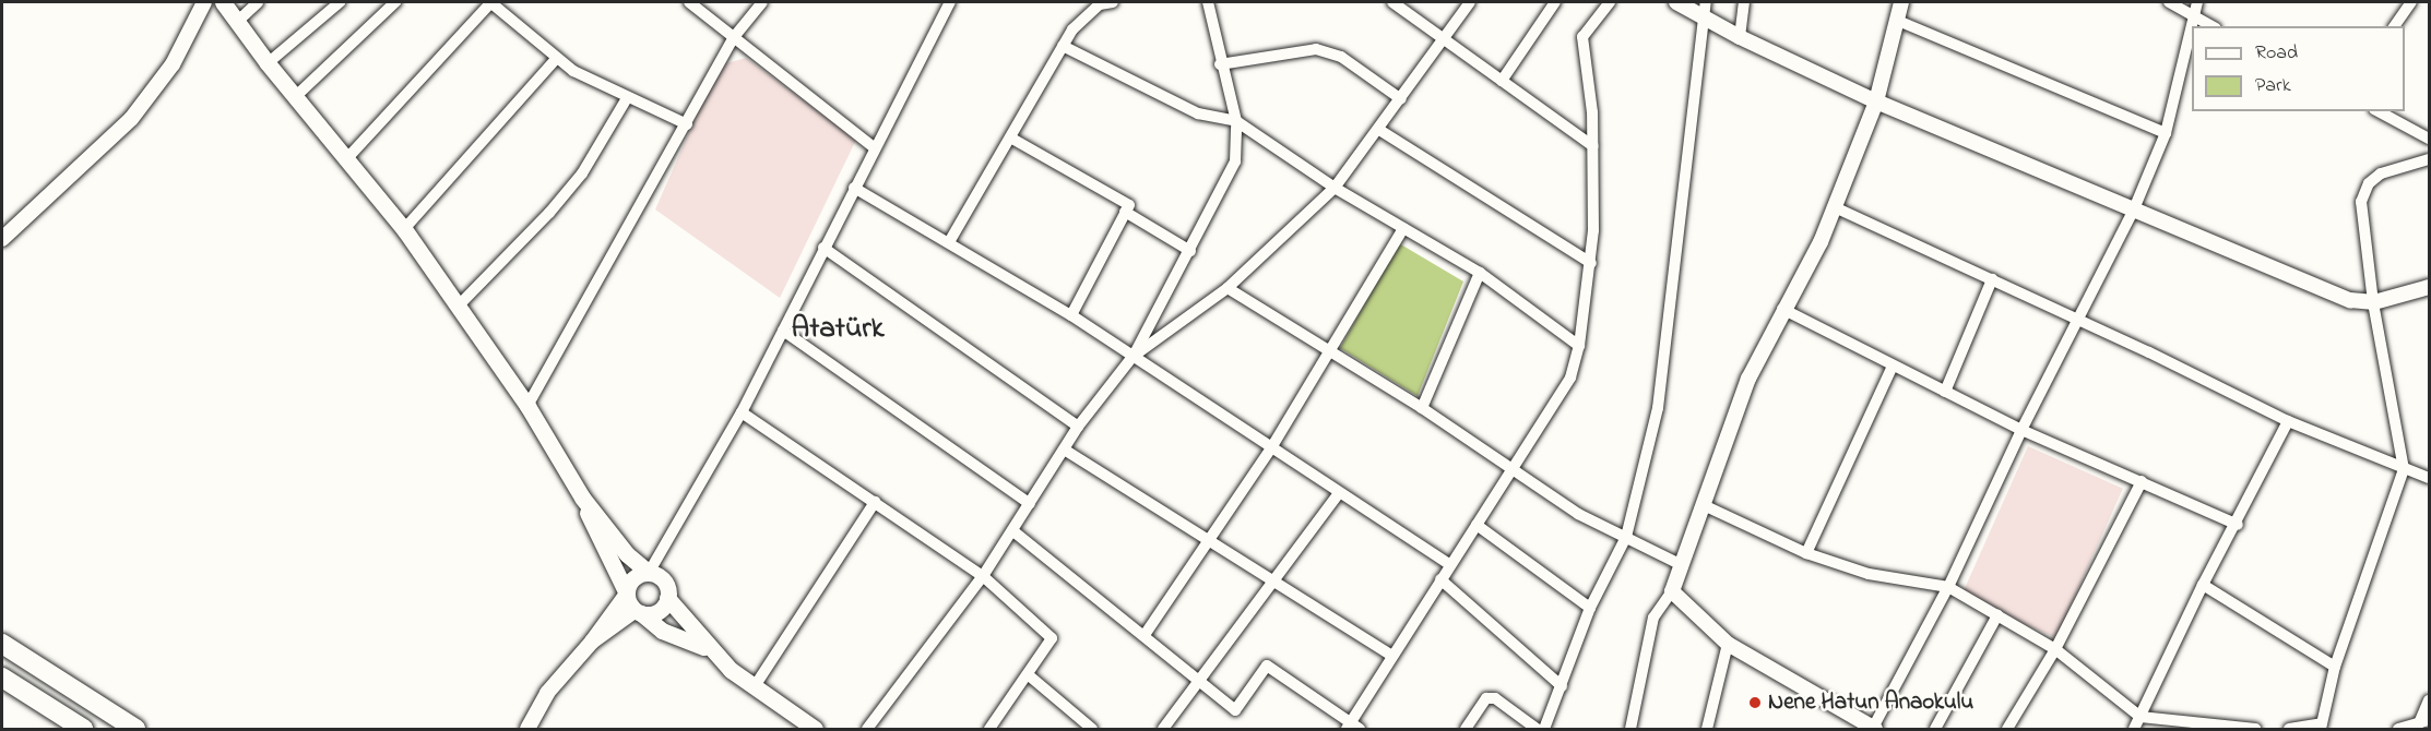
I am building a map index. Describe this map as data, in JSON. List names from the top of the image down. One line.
{"districts":["Atatürk"],"places":["Nene Hatun Anaokulu"],"legend":["Road","Park"]}
